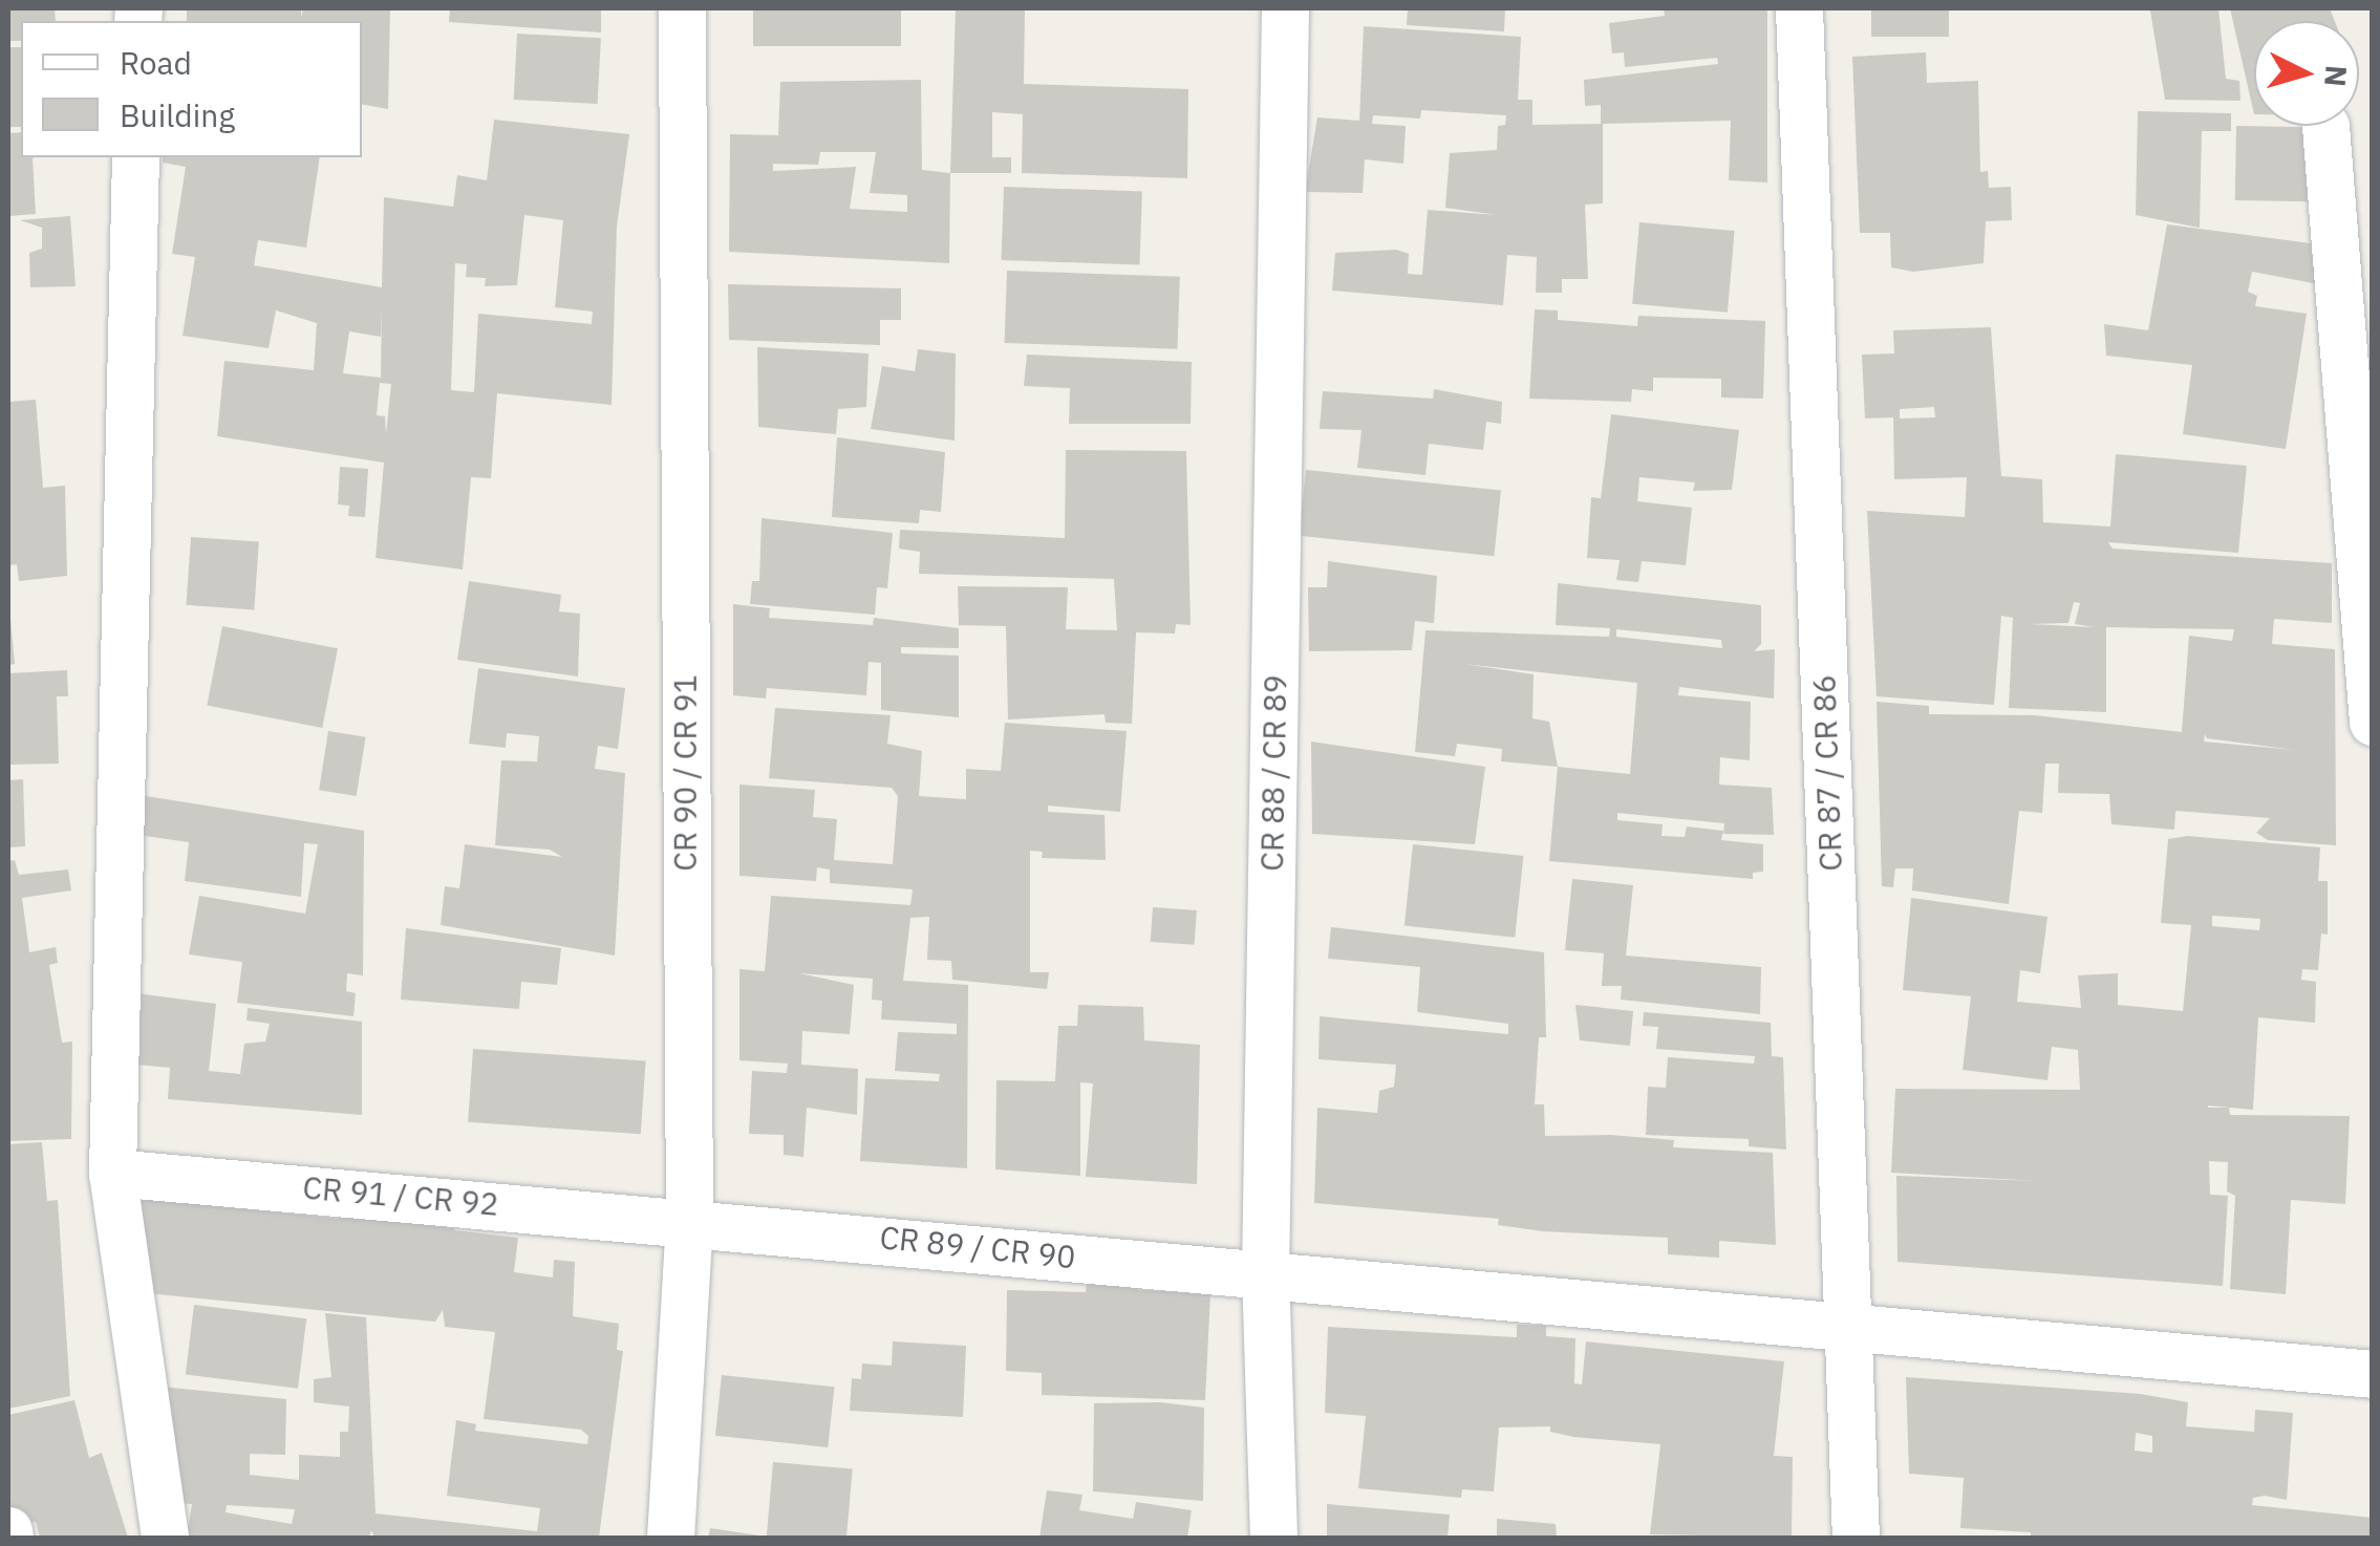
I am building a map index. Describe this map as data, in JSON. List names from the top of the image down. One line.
{"streets":{"street":["CR 90 / CR 91","CR 88 / CR 89","CR 87 / CR 86","CR 91 / CR 92","CR 89 / CR 90"]},"crossings":[["CR 90 / CR 91","CR 91 / CR 92"],["CR 90 / CR 91","CR 89 / CR 90"],["CR 88 / CR 89","CR 89 / CR 90"],["CR 87 / CR 86","CR 89 / CR 90"],["CR 91 / CR 92","CR 89 / CR 90"]],"legend":["Road","Building"],"north":"right"}
